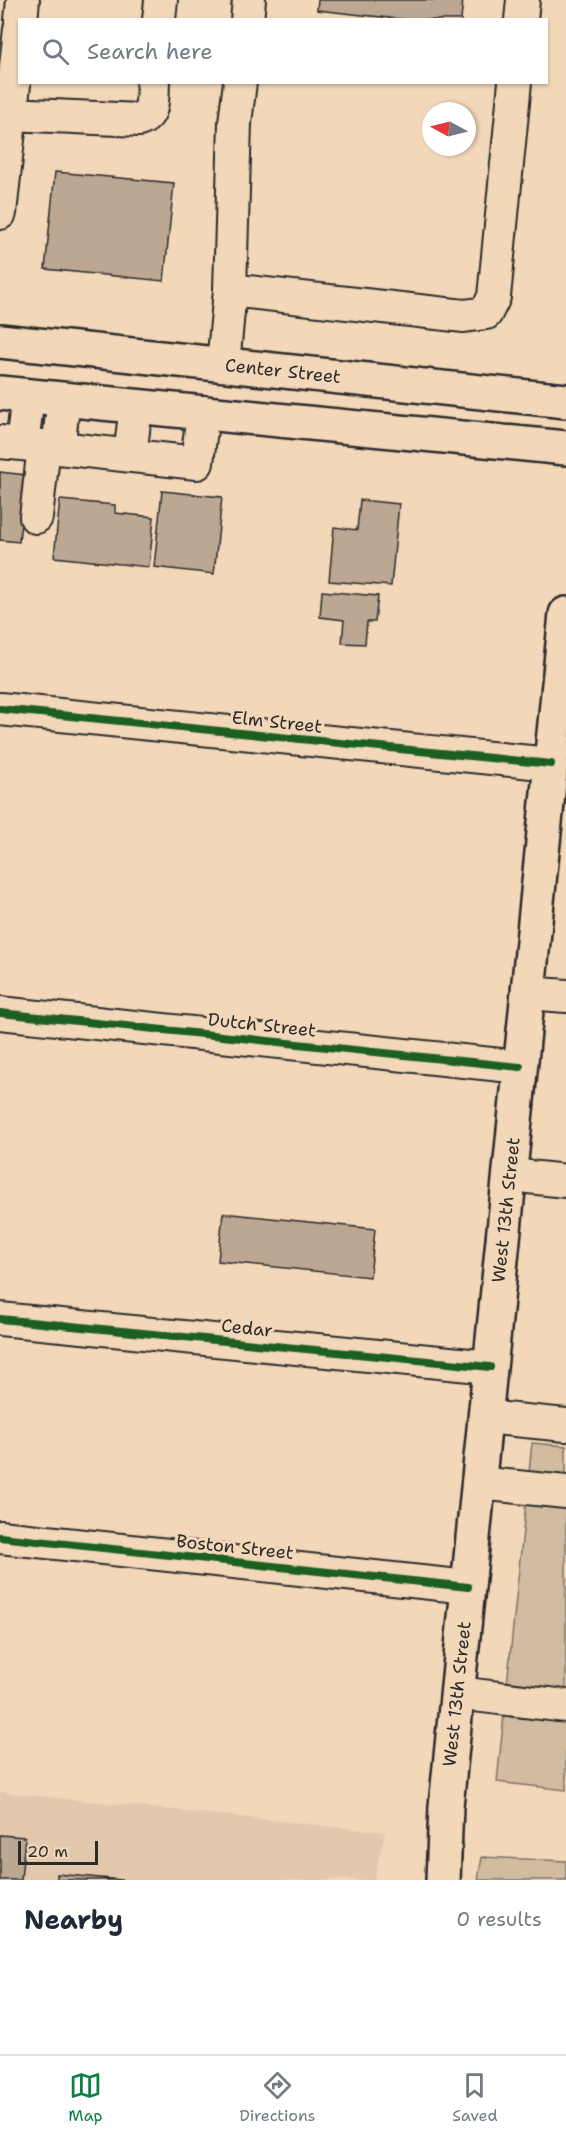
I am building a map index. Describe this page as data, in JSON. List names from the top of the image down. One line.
{"streets":{"main road":["Center Street","West 13th Street"],"street":["Elm Street","Dutch Street","Cedar","Boston Street"]},"crossings":[["Elm Street","West 13th Street"],["Dutch Street","West 13th Street"],["West 13th Street","Cedar"],["West 13th Street","Boston Street"]],"scale_bar":"20 m","north":"left","page":{"search":"Search here","scale":"20 m","heading":["Nearby","0 results"],"nav":["Map","Directions","Saved"]}}
